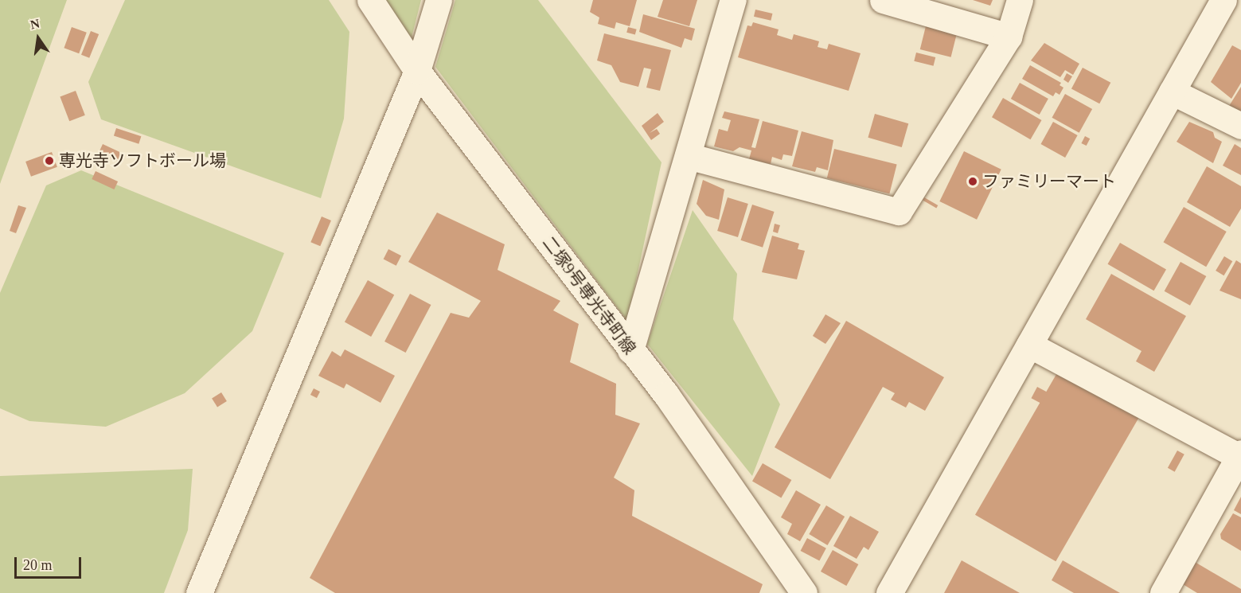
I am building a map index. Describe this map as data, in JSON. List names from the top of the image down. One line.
{"streets":{"street":["二塚9号専光寺町線"]},"places":["専光寺ソフトボール場","ファミリーマート"],"scale_bar":"20 m","north":"top"}
